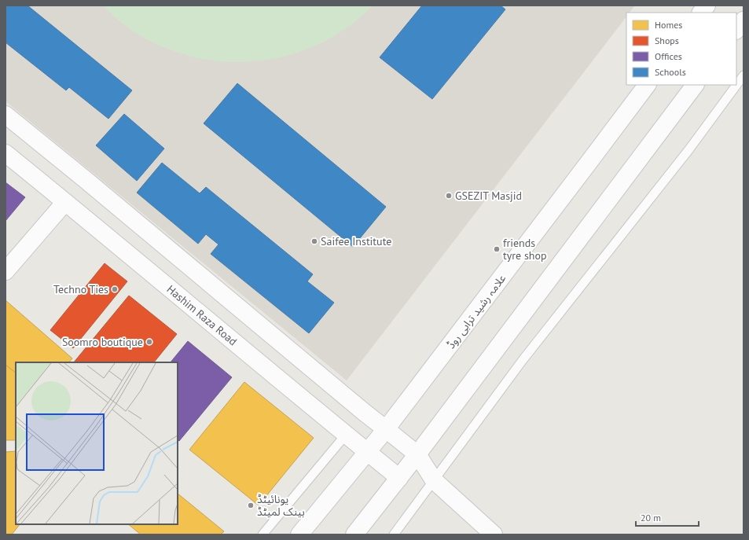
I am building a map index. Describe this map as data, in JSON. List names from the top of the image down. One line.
{"streets":{"street":["علامہ رشید ترابی روڈ","Hashim Raza Road"]},"crossings":[["علامہ رشید ترابی روڈ","Hashim Raza Road"]],"places":["GSEZIT Masjid","Saifee Institute","friends tyre shop","Techno Ties","Soomro boutique","یونائیٹڈ بینک لمیٹڈ"],"legend":["Homes","Shops","Offices","Schools"],"scale_bar":"20 m"}
